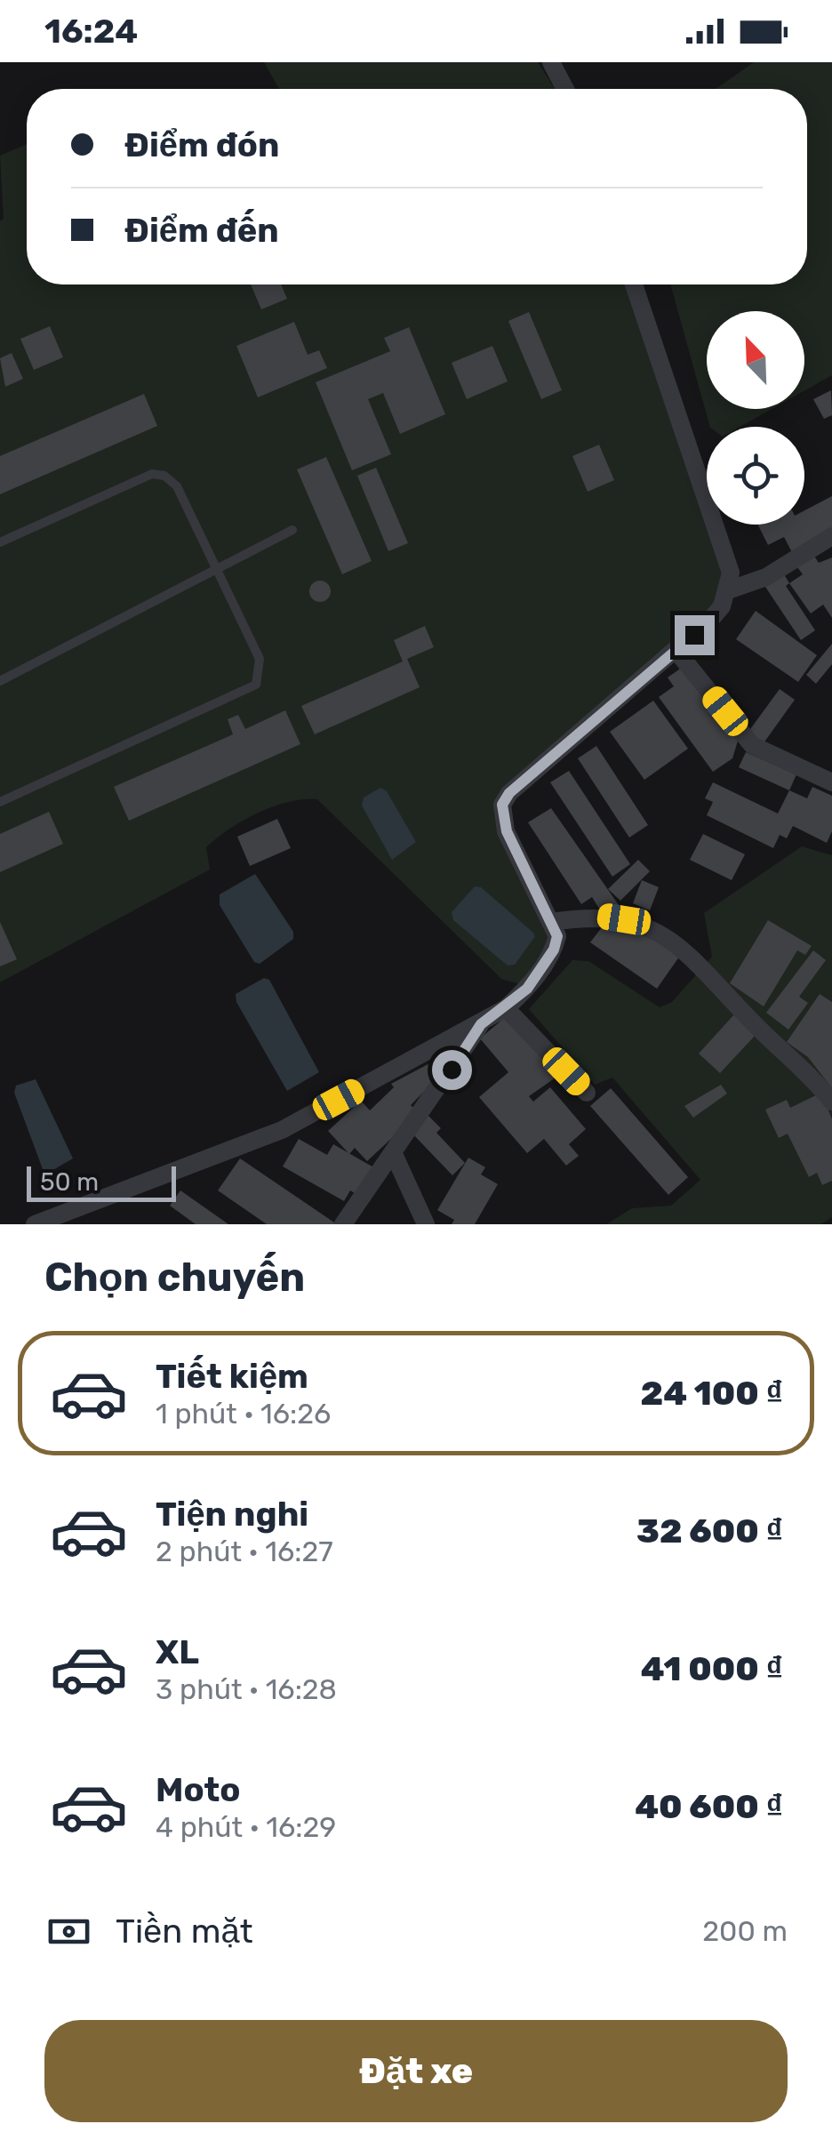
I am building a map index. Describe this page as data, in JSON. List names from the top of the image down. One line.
{"scale_bar":"50 m","north":"top left","page":{"status":"16:24","banner":["Điểm đón","Điểm đến"],"scale":"50 m","heading":"Chọn chuyến","list":[{"name":"Tiết kiệm","note":"1 phút · 16:26","value":"24 100 ₫"},{"name":"Tiện nghi","note":"2 phút · 16:27","value":"32 600 ₫"},{"name":"XL","note":"3 phút · 16:28","value":"41 000 ₫"},{"name":"Moto","note":"4 phút · 16:29","value":"40 600 ₫"}],"pay":["Tiền mặt","200 m"],"buttons":"Đặt xe"}}
